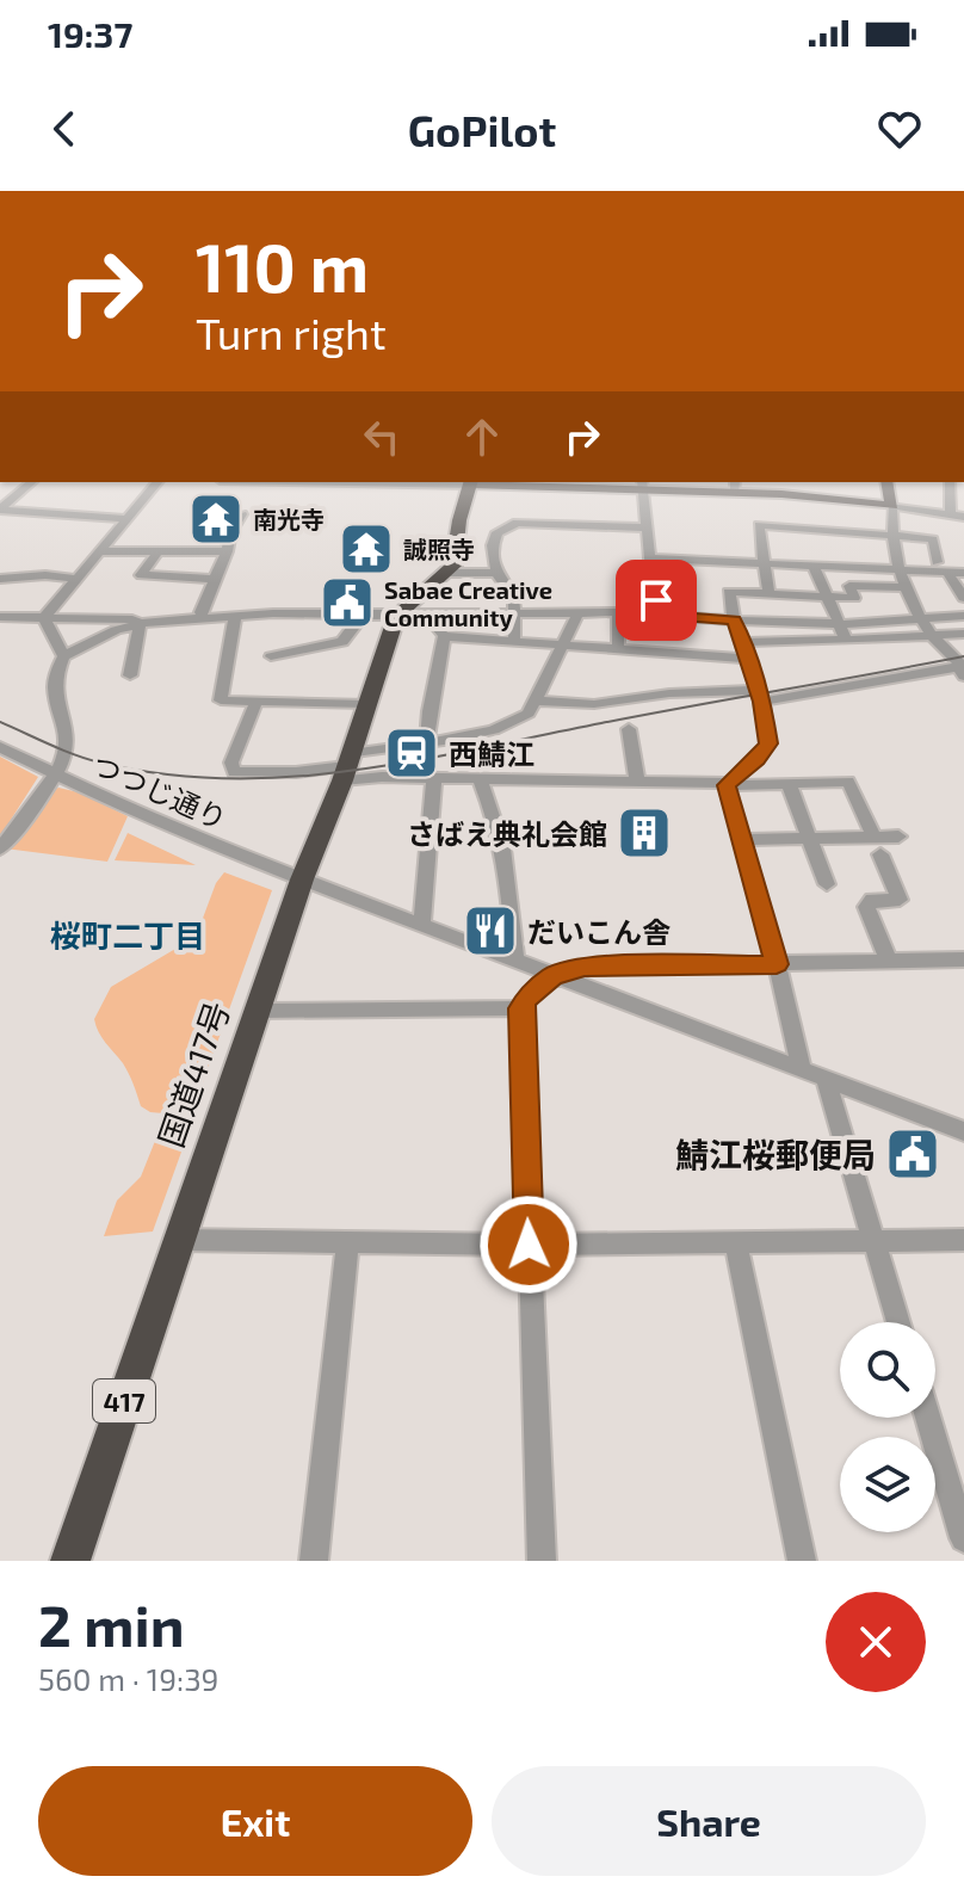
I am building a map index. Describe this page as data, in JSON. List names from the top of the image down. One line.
{"streets":{"highway":["国道417号","417"],"street":["つつじ通り"]},"crossings":[["つつじ通り","国道417号"]],"districts":["桜町二丁目"],"places":{"temple":["南光寺","誠照寺"],"public building":["Sabae Creative Community","鯖江桜郵便局"],"station":["西鯖江"],"building":["さばえ典礼会館"],"restaurant":["だいこん舎"]},"page":{"status":"19:37","header":"GoPilot","turn":["110 m","Turn right"],"heading":["2 min","560 m · 19:39"],"buttons":["Exit","Share"]}}
